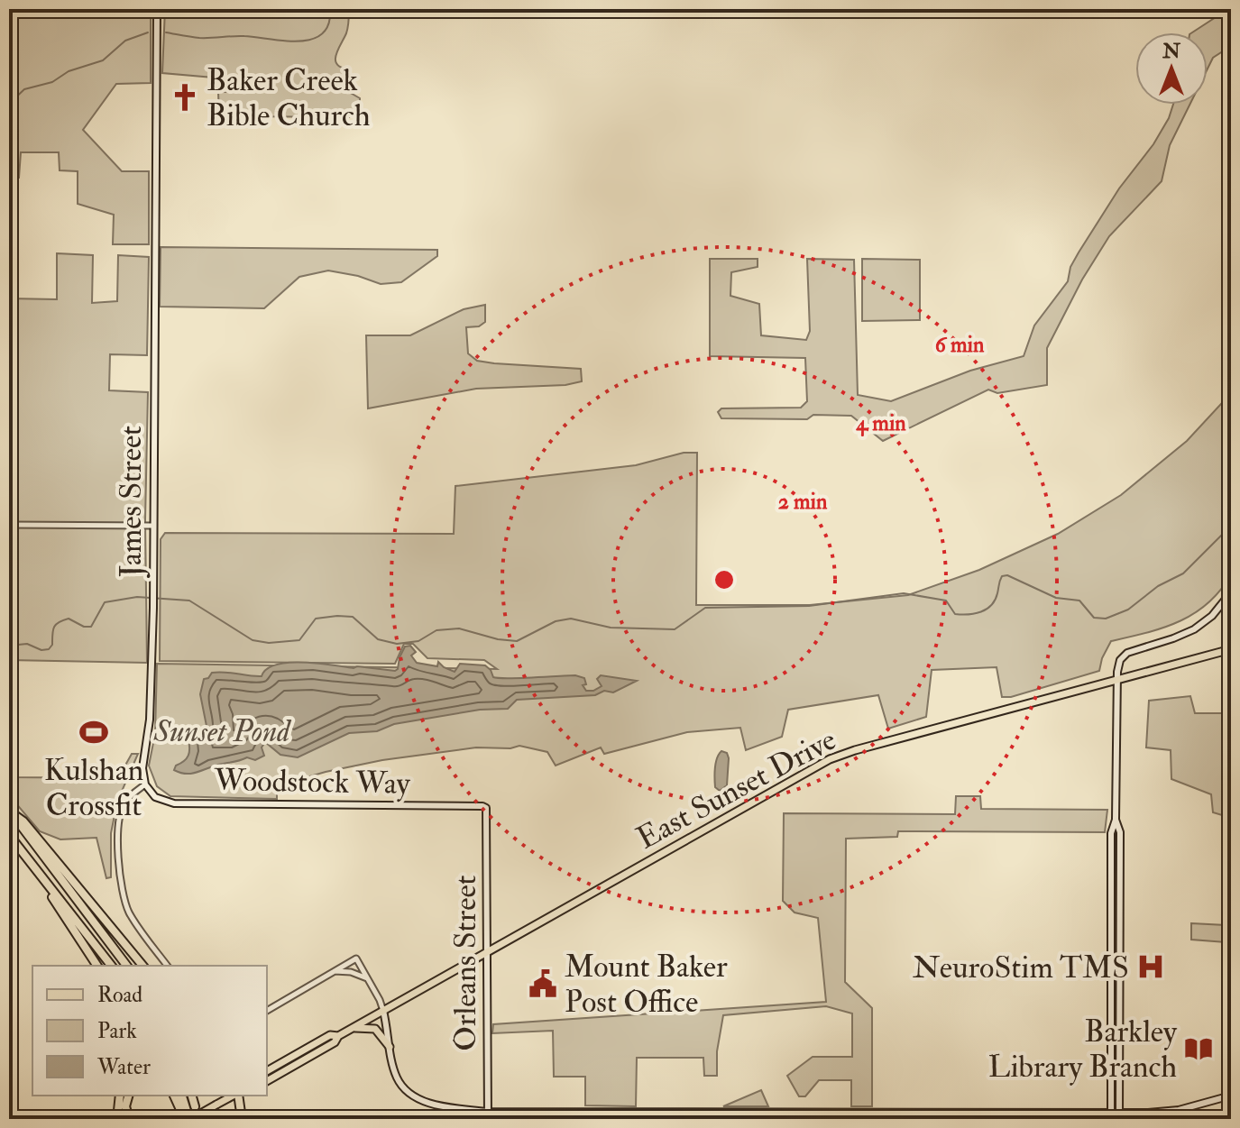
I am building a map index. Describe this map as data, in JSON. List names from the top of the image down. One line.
{"streets":{"main road":["James Street","Woodstock Way","East Sunset Drive","Orleans Street"]},"crossings":[["James Street","Woodstock Way"],["Woodstock Way","Orleans Street"],["East Sunset Drive","Orleans Street"]],"parks":["Sunset Pond"],"places":{"church":["Baker Creek Bible Church"],"sports":["Kulshan Crossfit"],"hospital":["NeuroStim TMS"],"public building":["Mount Baker Post Office"],"library":["Barkley Library Branch"]},"legend":["Road","Park","Water"],"north":"top","rings":["6 min","4 min","2 min"]}
